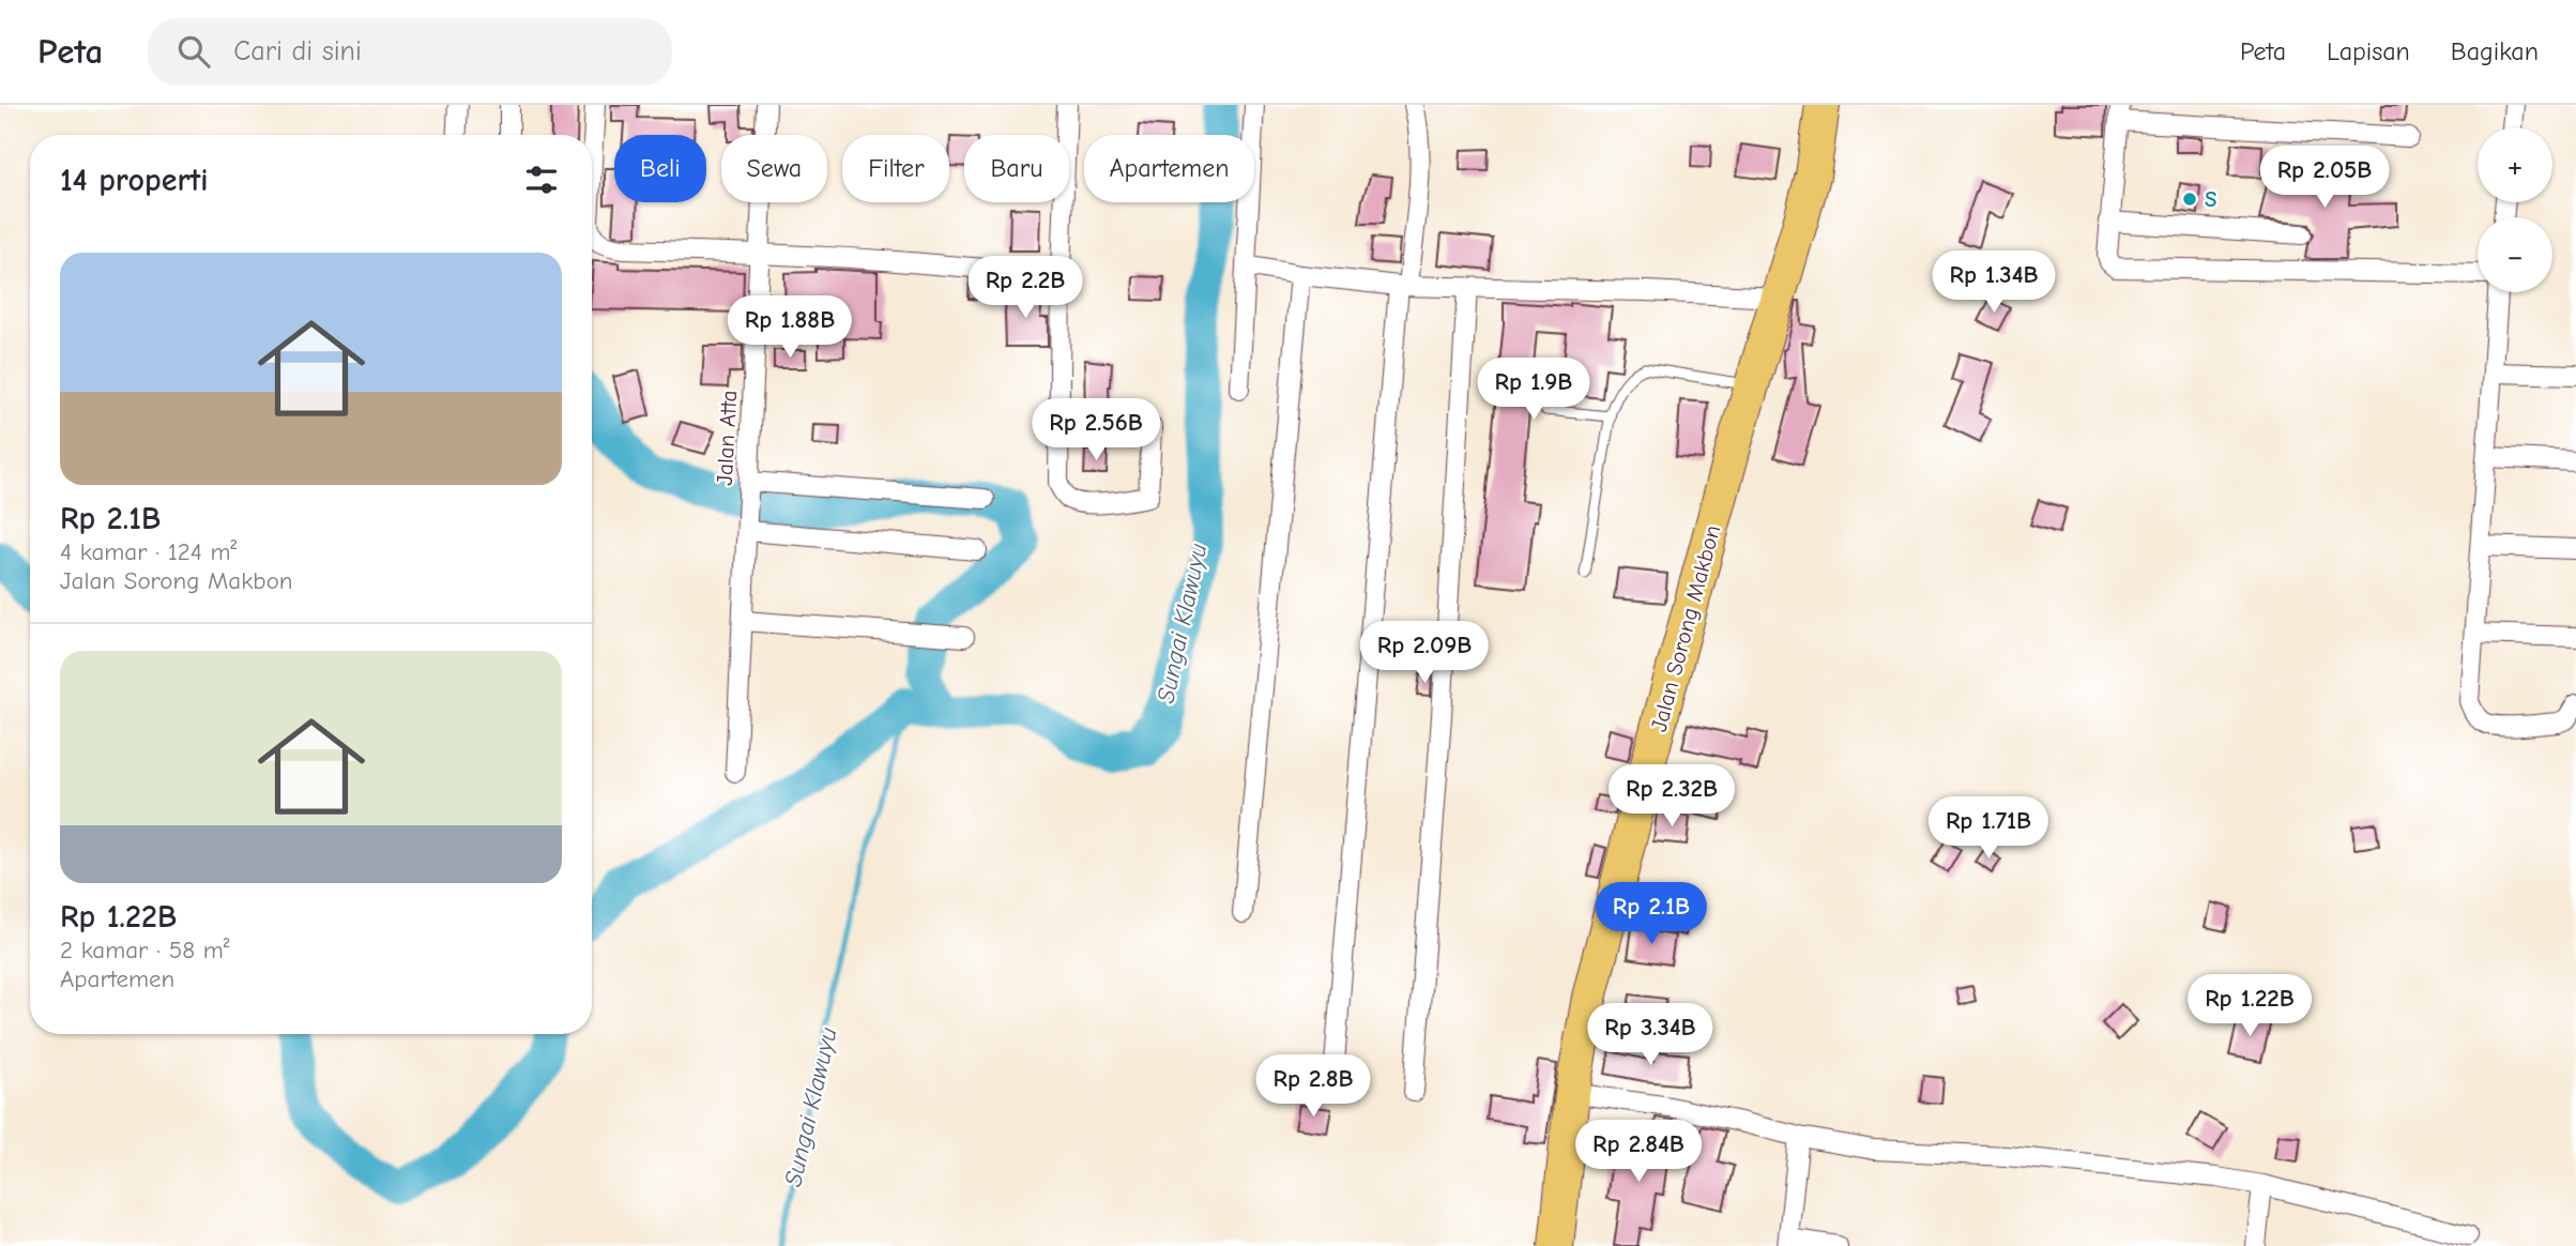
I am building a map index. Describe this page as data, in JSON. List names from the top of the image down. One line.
{"streets":{"highway":["Jalan Sorong Makbon"],"street":["Jalan Atta"]},"water":["Sungai Klawuyu"],"places":["S"],"page":{"header":"Peta","search":"Cari di sini","nav":["Peta","Lapisan","Bagikan"],"map_buttons":["+","−"],"chip":["Beli","Sewa","Filter","Baru","Apartemen"],"heading":"14 properti","price":["Rp 2.05B","Rp 1.34B","Rp 2.2B","Rp 1.88B","Rp 1.9B","Rp 2.56B","Rp 2.09B","Rp 2.32B","Rp 1.71B","Rp 2.1B","Rp 1.22B","Rp 3.34B","Rp 2.8B","Rp 2.84B"],"list":[{"name":"Rp 2.1B","note":"4 kamar · 124 m² · Jalan Sorong Makbon"},{"name":"Rp 1.22B","note":"2 kamar · 58 m² · Apartemen"}]}}
